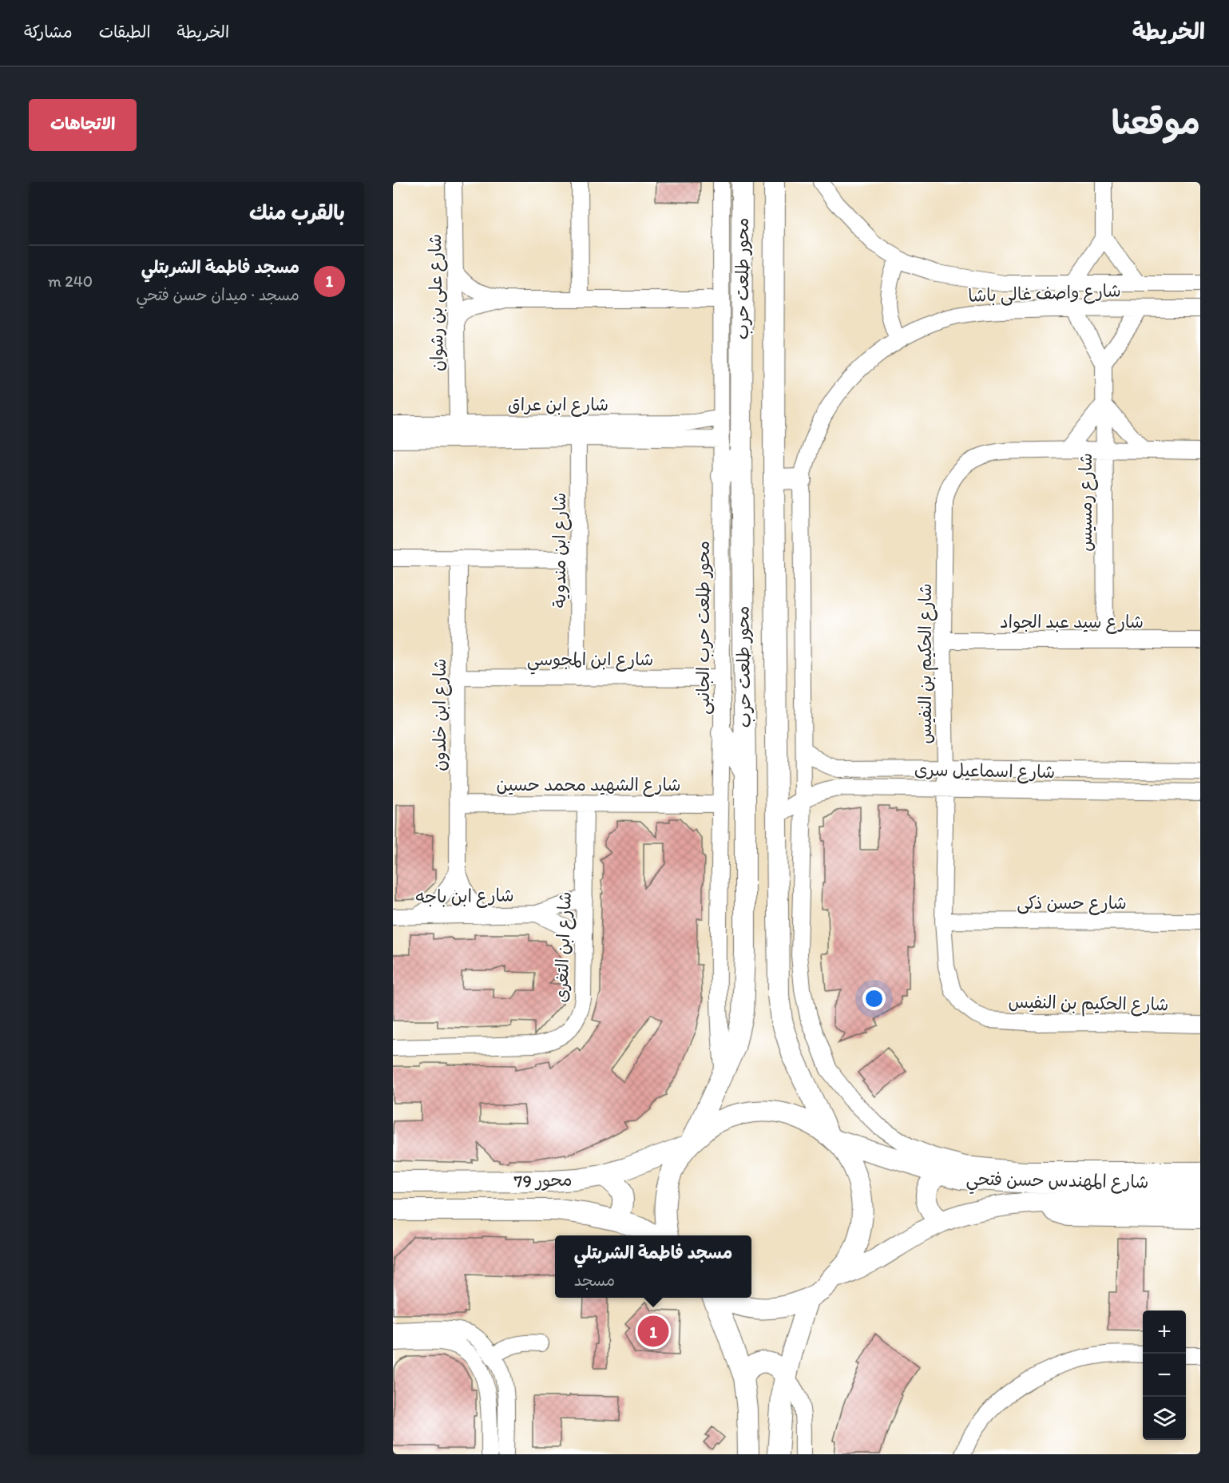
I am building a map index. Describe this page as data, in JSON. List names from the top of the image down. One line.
{"streets":{"main road":["محور طلعت حرب","محور 79","شارع المهندس حسن فتحي"],"street":["شارع واصف غالى باشا","شارع على بن رشوان","شارع ابن عراق","شارع رمسيس","شارع ابن مندوية","شارع سيد عبد الجواد","محور طلعت حرب الجانبى","شارع ابن المجوسي","شارع الحكيم بن النفيس","شارع ابن خلدون","شارع اسماعيل سرى","شارع الشهيد محمد حسين","شارع ابن باجه","شارع حسن ذكى","شارع ابن التغرى"]},"crossings":[["محور طلعت حرب","محور طلعت حرب الجانبى"],["محور طلعت حرب","شارع اسماعيل سرى"],["محور طلعت حرب","محور 79"],["محور طلعت حرب","شارع المهندس حسن فتحي"],["شارع واصف غالى باشا","شارع رمسيس"],["شارع على بن رشوان","شارع ابن عراق"],["شارع ابن عراق","شارع ابن مندوية"],["شارع ابن عراق","محور طلعت حرب الجانبى"],["شارع رمسيس","شارع سيد عبد الجواد"],["شارع رمسيس","شارع الحكيم بن النفيس"],["شارع ابن مندوية","شارع ابن المجوسي"],["شارع سيد عبد الجواد","شارع الحكيم بن النفيس"],["محور طلعت حرب الجانبى","شارع ابن المجوسي"],["محور طلعت حرب الجانبى","شارع الشهيد محمد حسين"],["شارع ابن المجوسي","شارع ابن خلدون"],["شارع الحكيم بن النفيس","شارع اسماعيل سرى"],["شارع الحكيم بن النفيس","شارع حسن ذكى"],["شارع ابن خلدون","شارع الشهيد محمد حسين"],["شارع ابن خلدون","شارع ابن باجه"],["شارع الشهيد محمد حسين","شارع ابن التغرى"],["شارع ابن باجه","شارع ابن التغرى"]],"page":{"header":"الخريطة","nav":["الخريطة","الطبقات","مشاركة"],"title":"موقعنا","buttons":"الاتجاهات","heading":"بالقرب منك","list":[{"mark":"1","name":"مسجد فاطمة الشربتلي","note":"مسجد · ميدان حسن فتحي","value":"240 m"}],"popup":["مسجد فاطمة الشربتلي","مسجد"],"map_buttons":["+","−"],"pins":"1"}}
